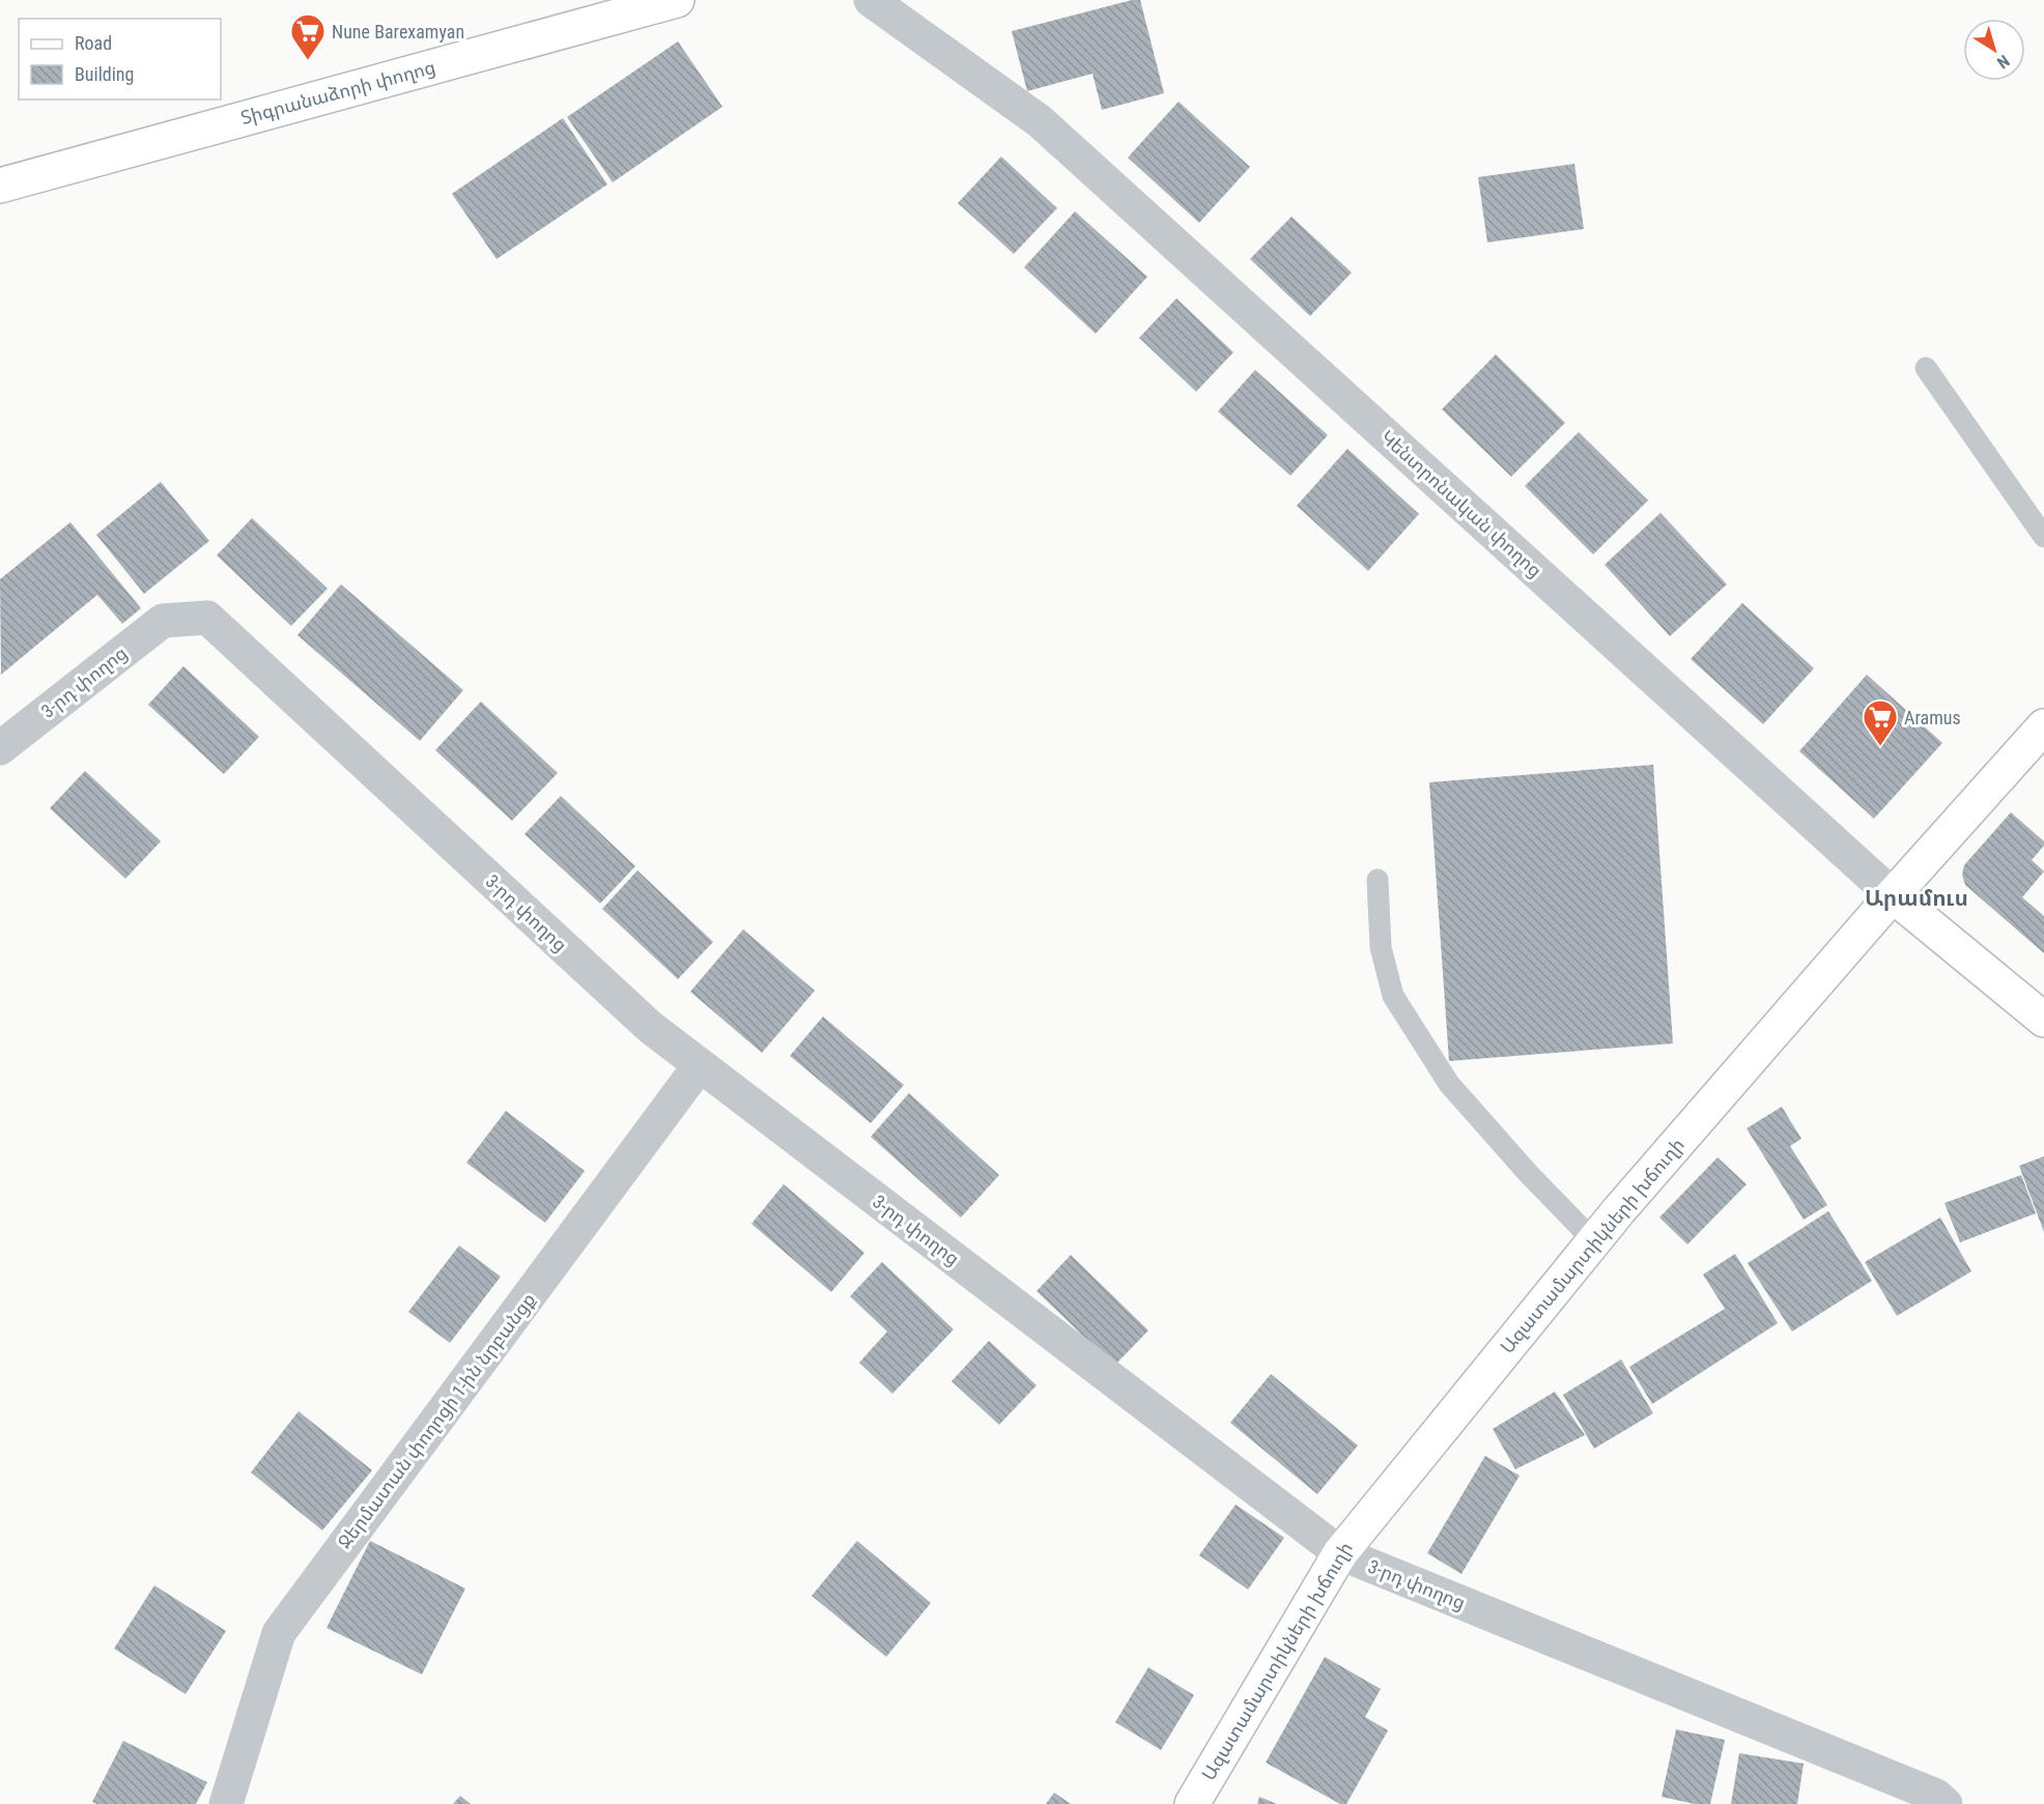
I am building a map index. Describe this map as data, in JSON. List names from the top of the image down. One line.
{"streets":{"main road":["Տիգրանաձորի փողոց","Կենտրոնական փողոց","Ազատամարտիկների խճուղի"],"street":["3-րդ փողոց","Ջերմատան փողոցի 1-ին նրբանցք"]},"crossings":[["Կենտրոնական փողոց","Ազատամարտիկների խճուղի"],["3-րդ փողոց","Ազատամարտիկների խճուղի"],["3-րդ փողոց","Ջերմատան փողոցի 1-ին նրբանցք"]],"districts":["Արամուս"],"places":{"supermarket":["Nune Barexamyan","Aramus"]},"legend":["Road","Building"],"north":"bottom right"}
